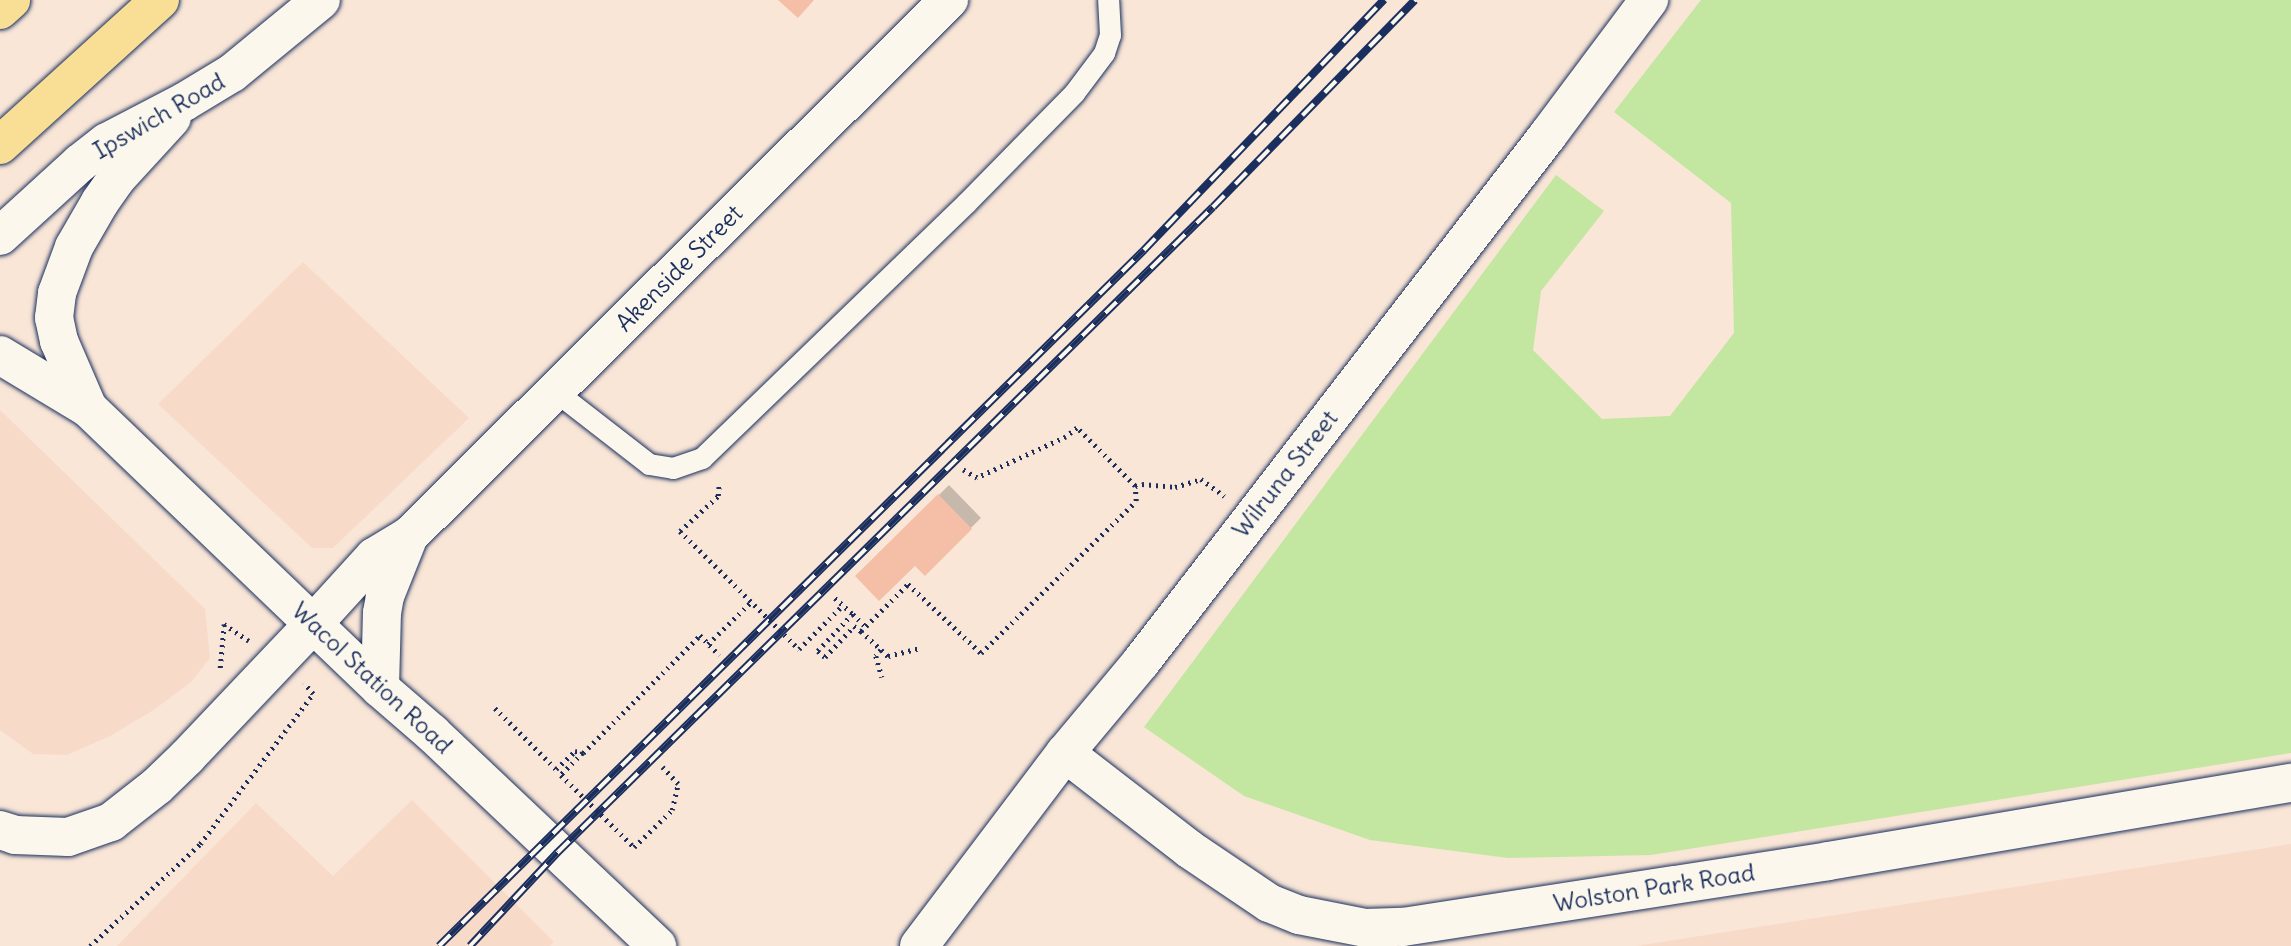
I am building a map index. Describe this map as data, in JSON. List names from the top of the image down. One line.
{"streets":{"main road":["Ipswich Road","Akenside Street","Wilruna Street","Wacol Station Road","Wolston Park Road"]},"crossings":[["Ipswich Road","Wacol Station Road"],["Akenside Street","Wacol Station Road"],["Wilruna Street","Wolston Park Road"]]}
